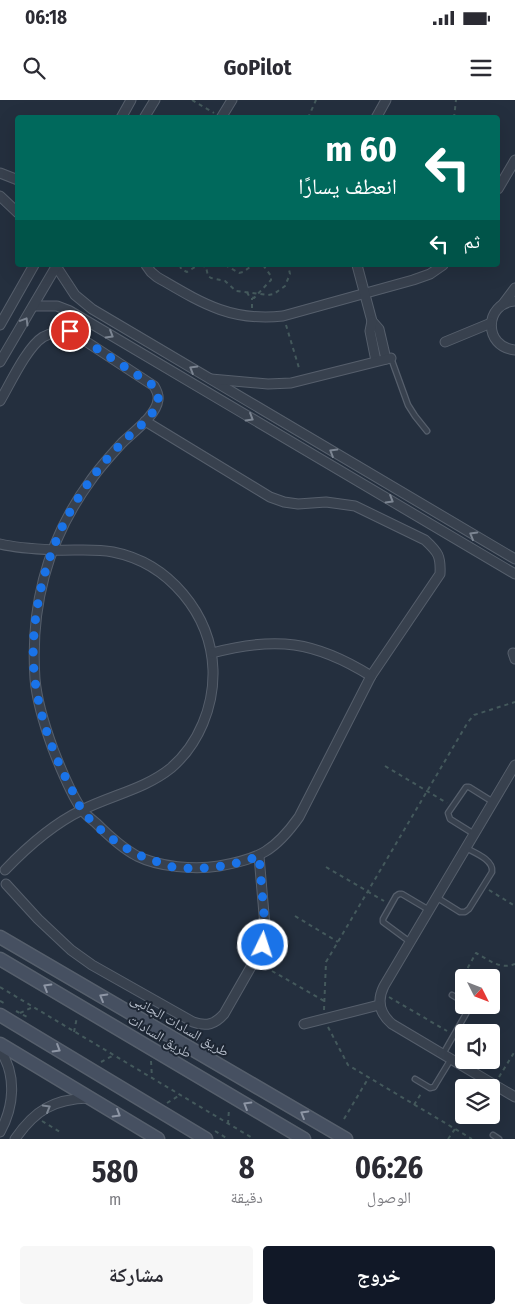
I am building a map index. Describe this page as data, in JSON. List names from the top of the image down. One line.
{"streets":{"main road":["طريق السادات الجانبى","طريق السادات"]},"north":"bottom right","page":{"status":"06:18","header":"GoPilot","turn":["60 m","انعطف يسارًا"],"then":"ثم","eta":["06:26","الوصول","8","دقيقة","580","m"],"buttons":["خروج","مشاركة"]}}
